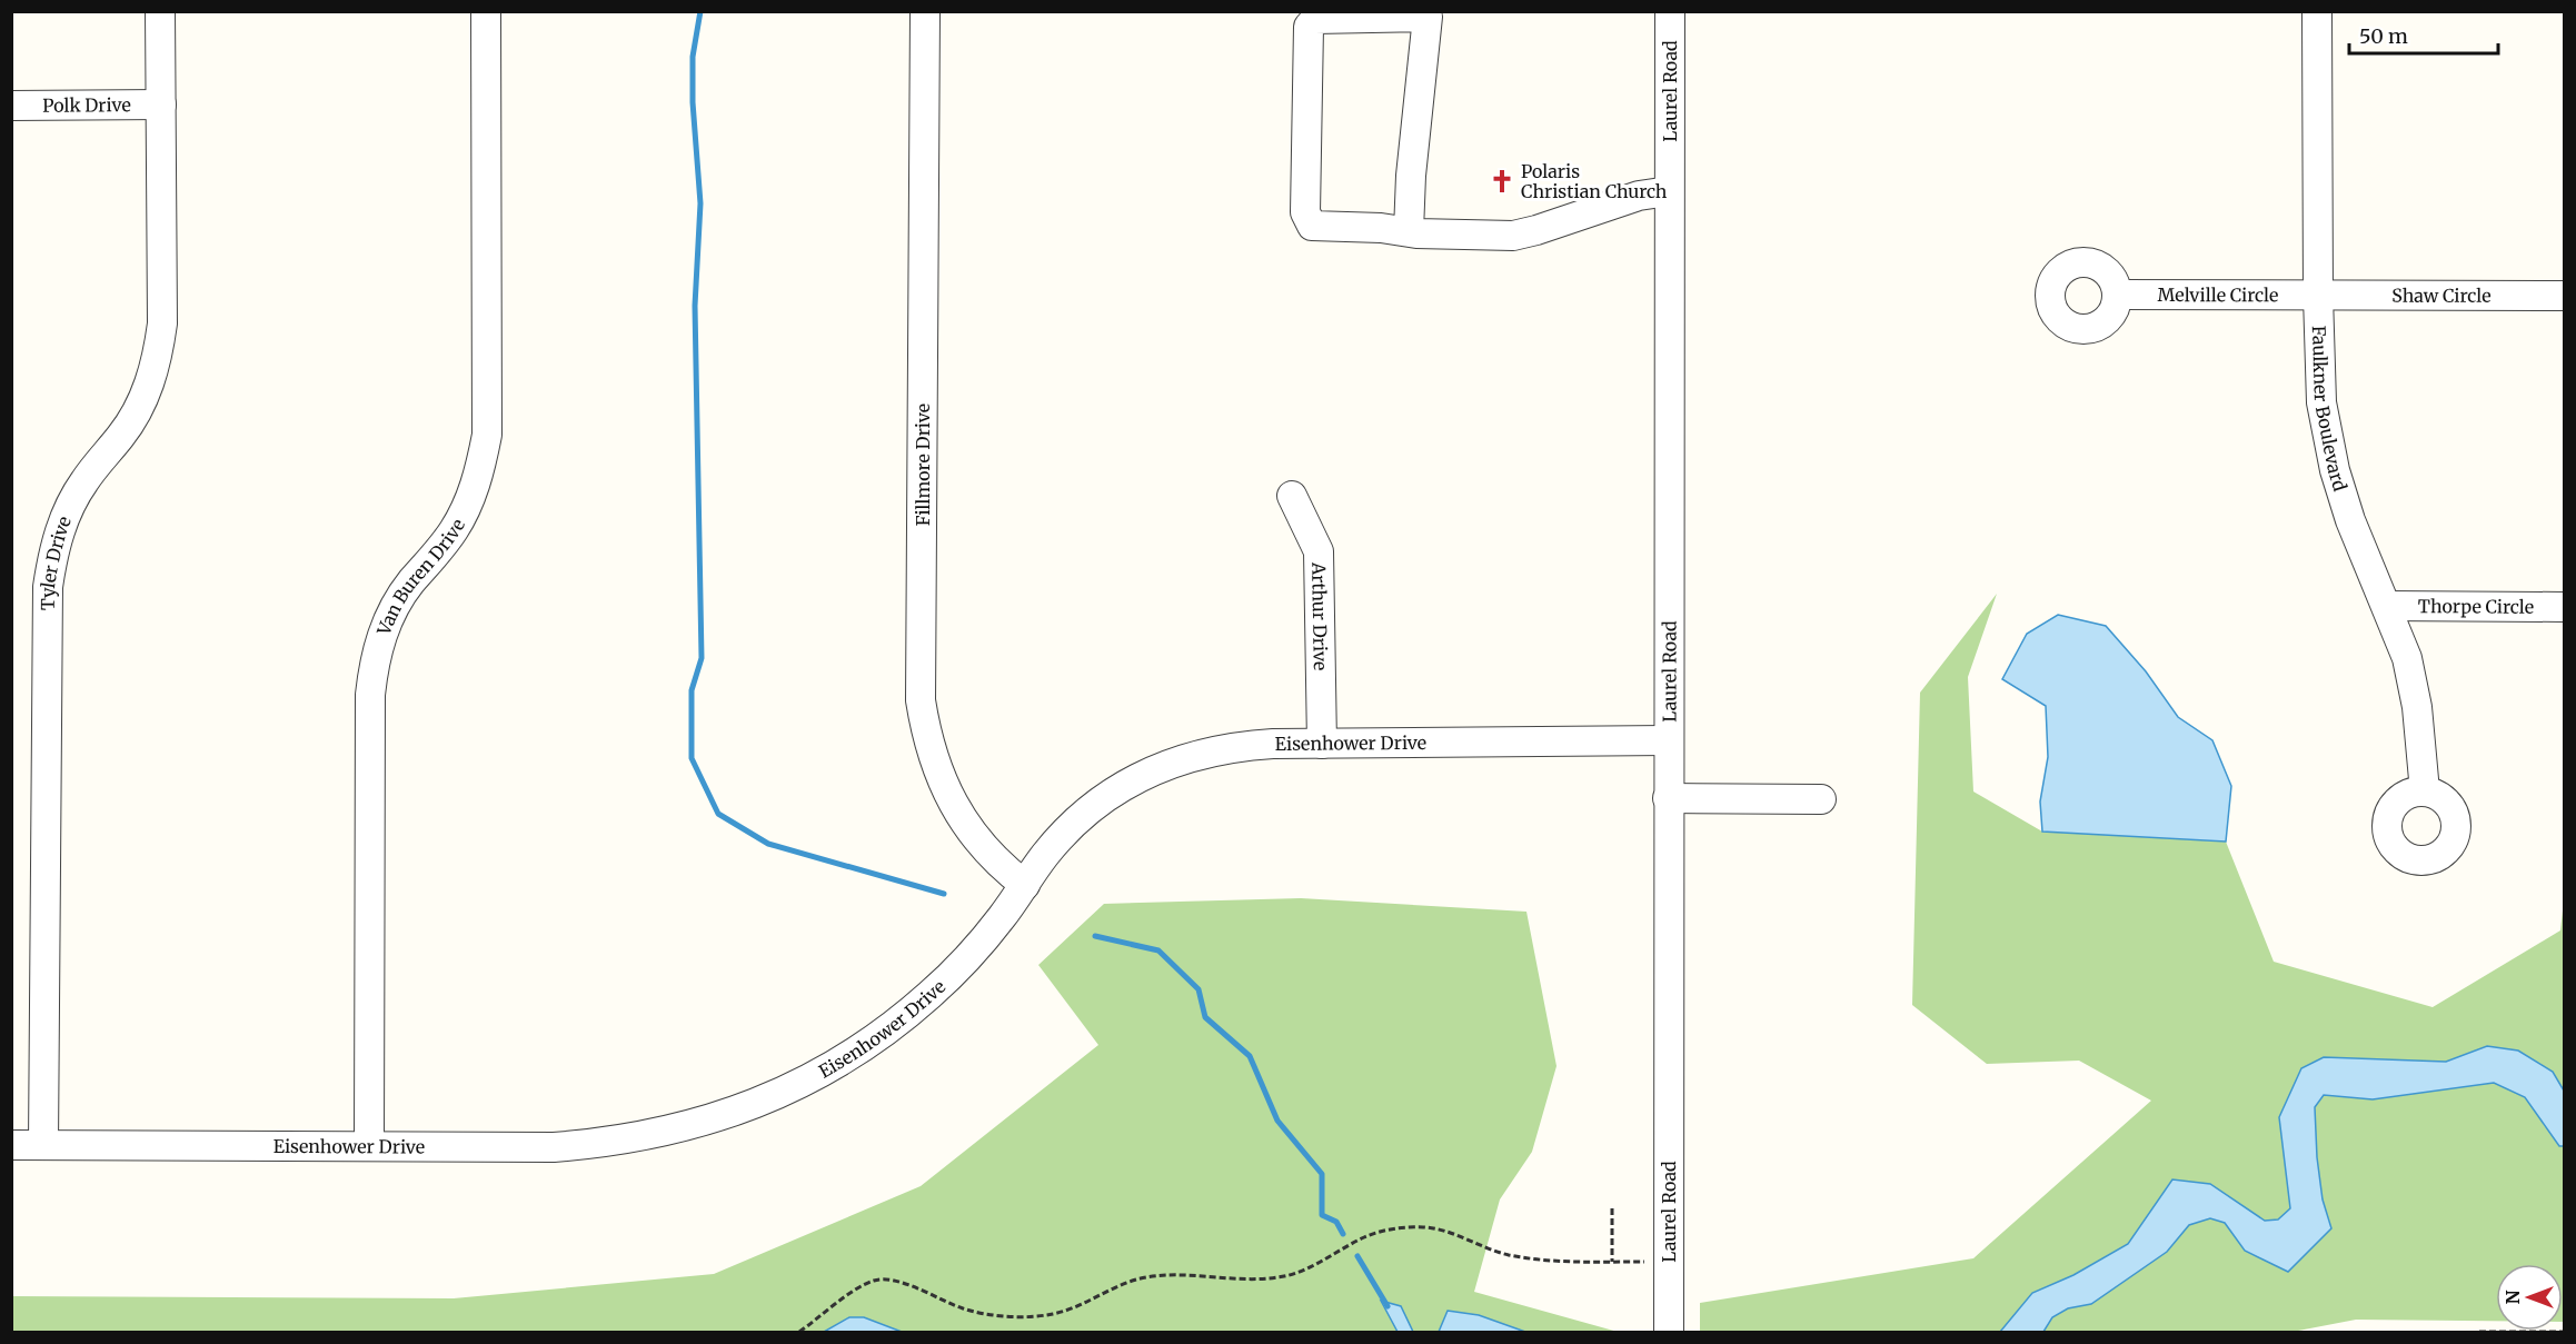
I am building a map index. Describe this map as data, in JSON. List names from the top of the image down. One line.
{"streets":{"street":["Laurel Road","Polk Drive","Melville Circle","Shaw Circle","Faulkner Boulevard","Fillmore Drive","Tyler Drive","Van Buren Drive","Thorpe Circle","Arthur Drive","Eisenhower Drive"]},"crossings":[["Laurel Road","Eisenhower Drive"],["Polk Drive","Tyler Drive"],["Melville Circle","Shaw Circle"],["Melville Circle","Faulkner Boulevard"],["Shaw Circle","Faulkner Boulevard"],["Faulkner Boulevard","Thorpe Circle"],["Fillmore Drive","Eisenhower Drive"],["Tyler Drive","Eisenhower Drive"],["Van Buren Drive","Eisenhower Drive"],["Arthur Drive","Eisenhower Drive"]],"places":{"church":["Polaris Christian Church"]},"scale_bar":"50 m","north":"left"}
